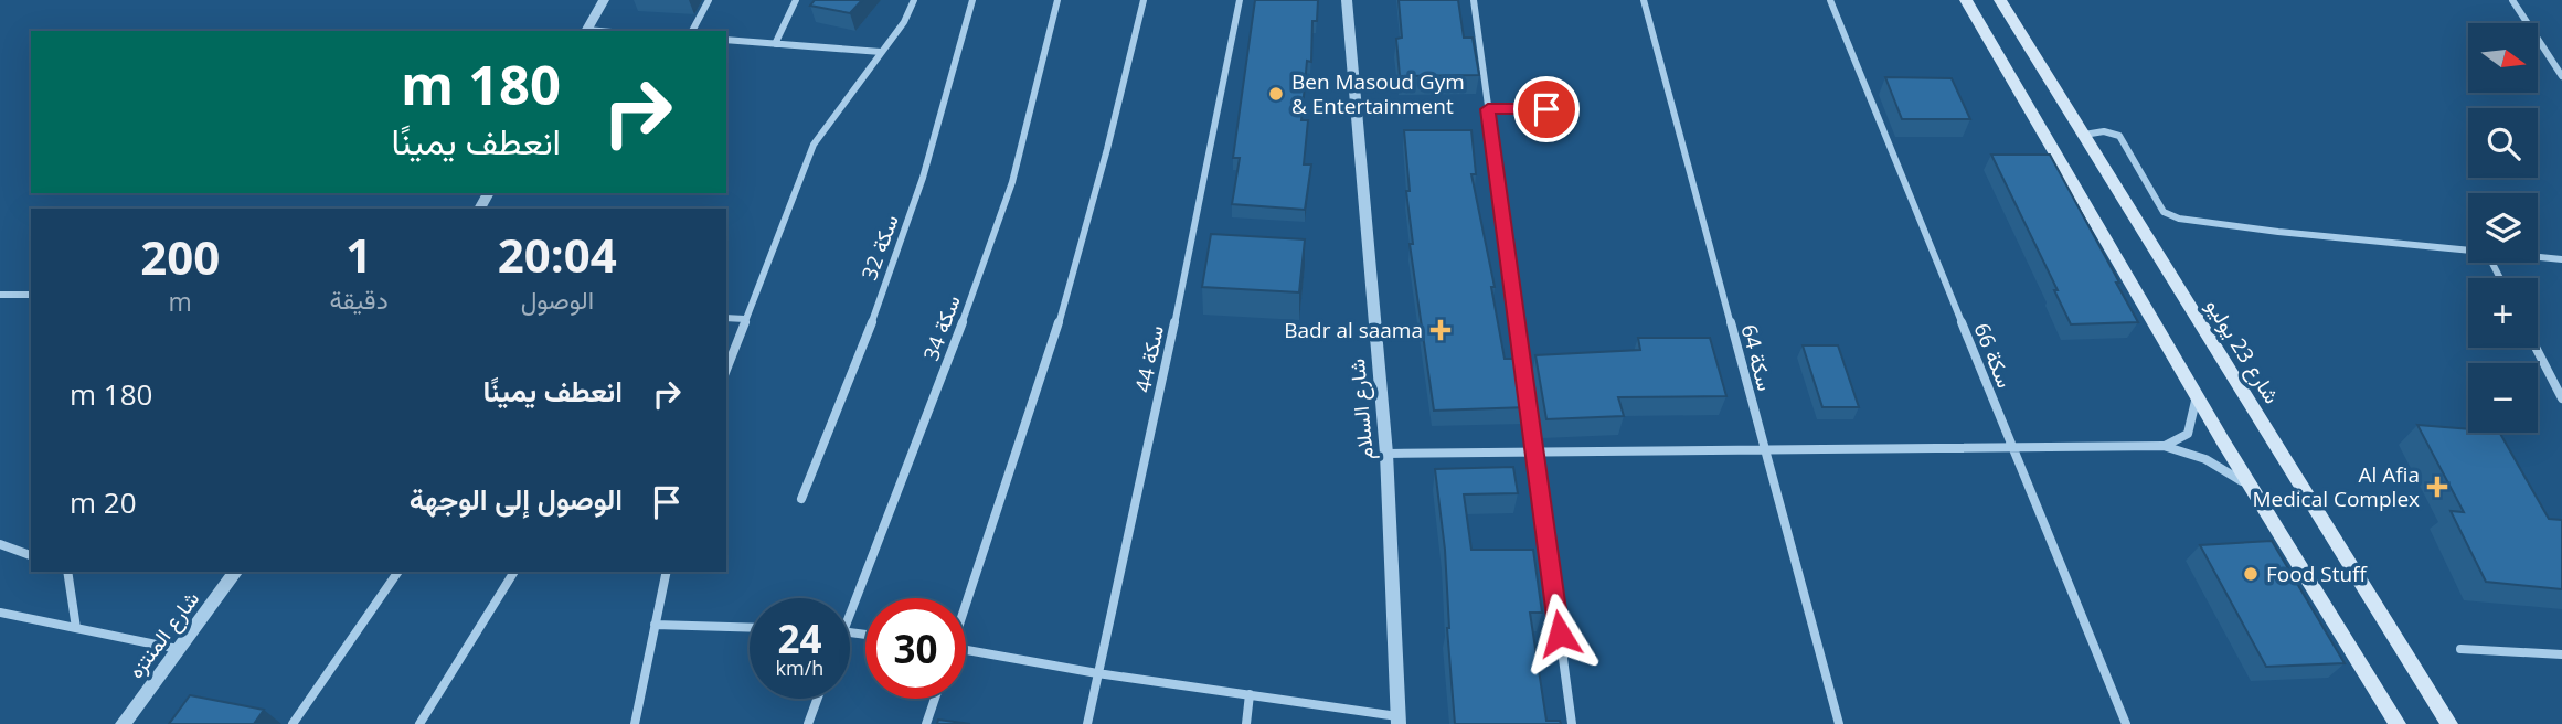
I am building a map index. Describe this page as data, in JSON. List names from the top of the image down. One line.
{"streets":{"main road":["شارع 23 يوليو"],"street":["سكة 32","سكة 34","سكة 66","سكة 64","سكة 44","شارع السلام","شارع المنتزه"]},"places":{"other":["Ben Masoud Gym & Entertainment","Food Stuff"],"health":["Badr al saama","Al Afia Medical Complex"]},"north":"right","page":{"map_buttons":["+","−"],"turn":["180 m","انعطف يمينًا"],"eta":["20:04","الوصول","1","دقيقة","200","m"],"list":[{"name":"انعطف يمينًا","value":"180 m"},{"name":"الوصول إلى الوجهة","value":"20 m"}],"speed":"24 km/h","limit":"30"}}
